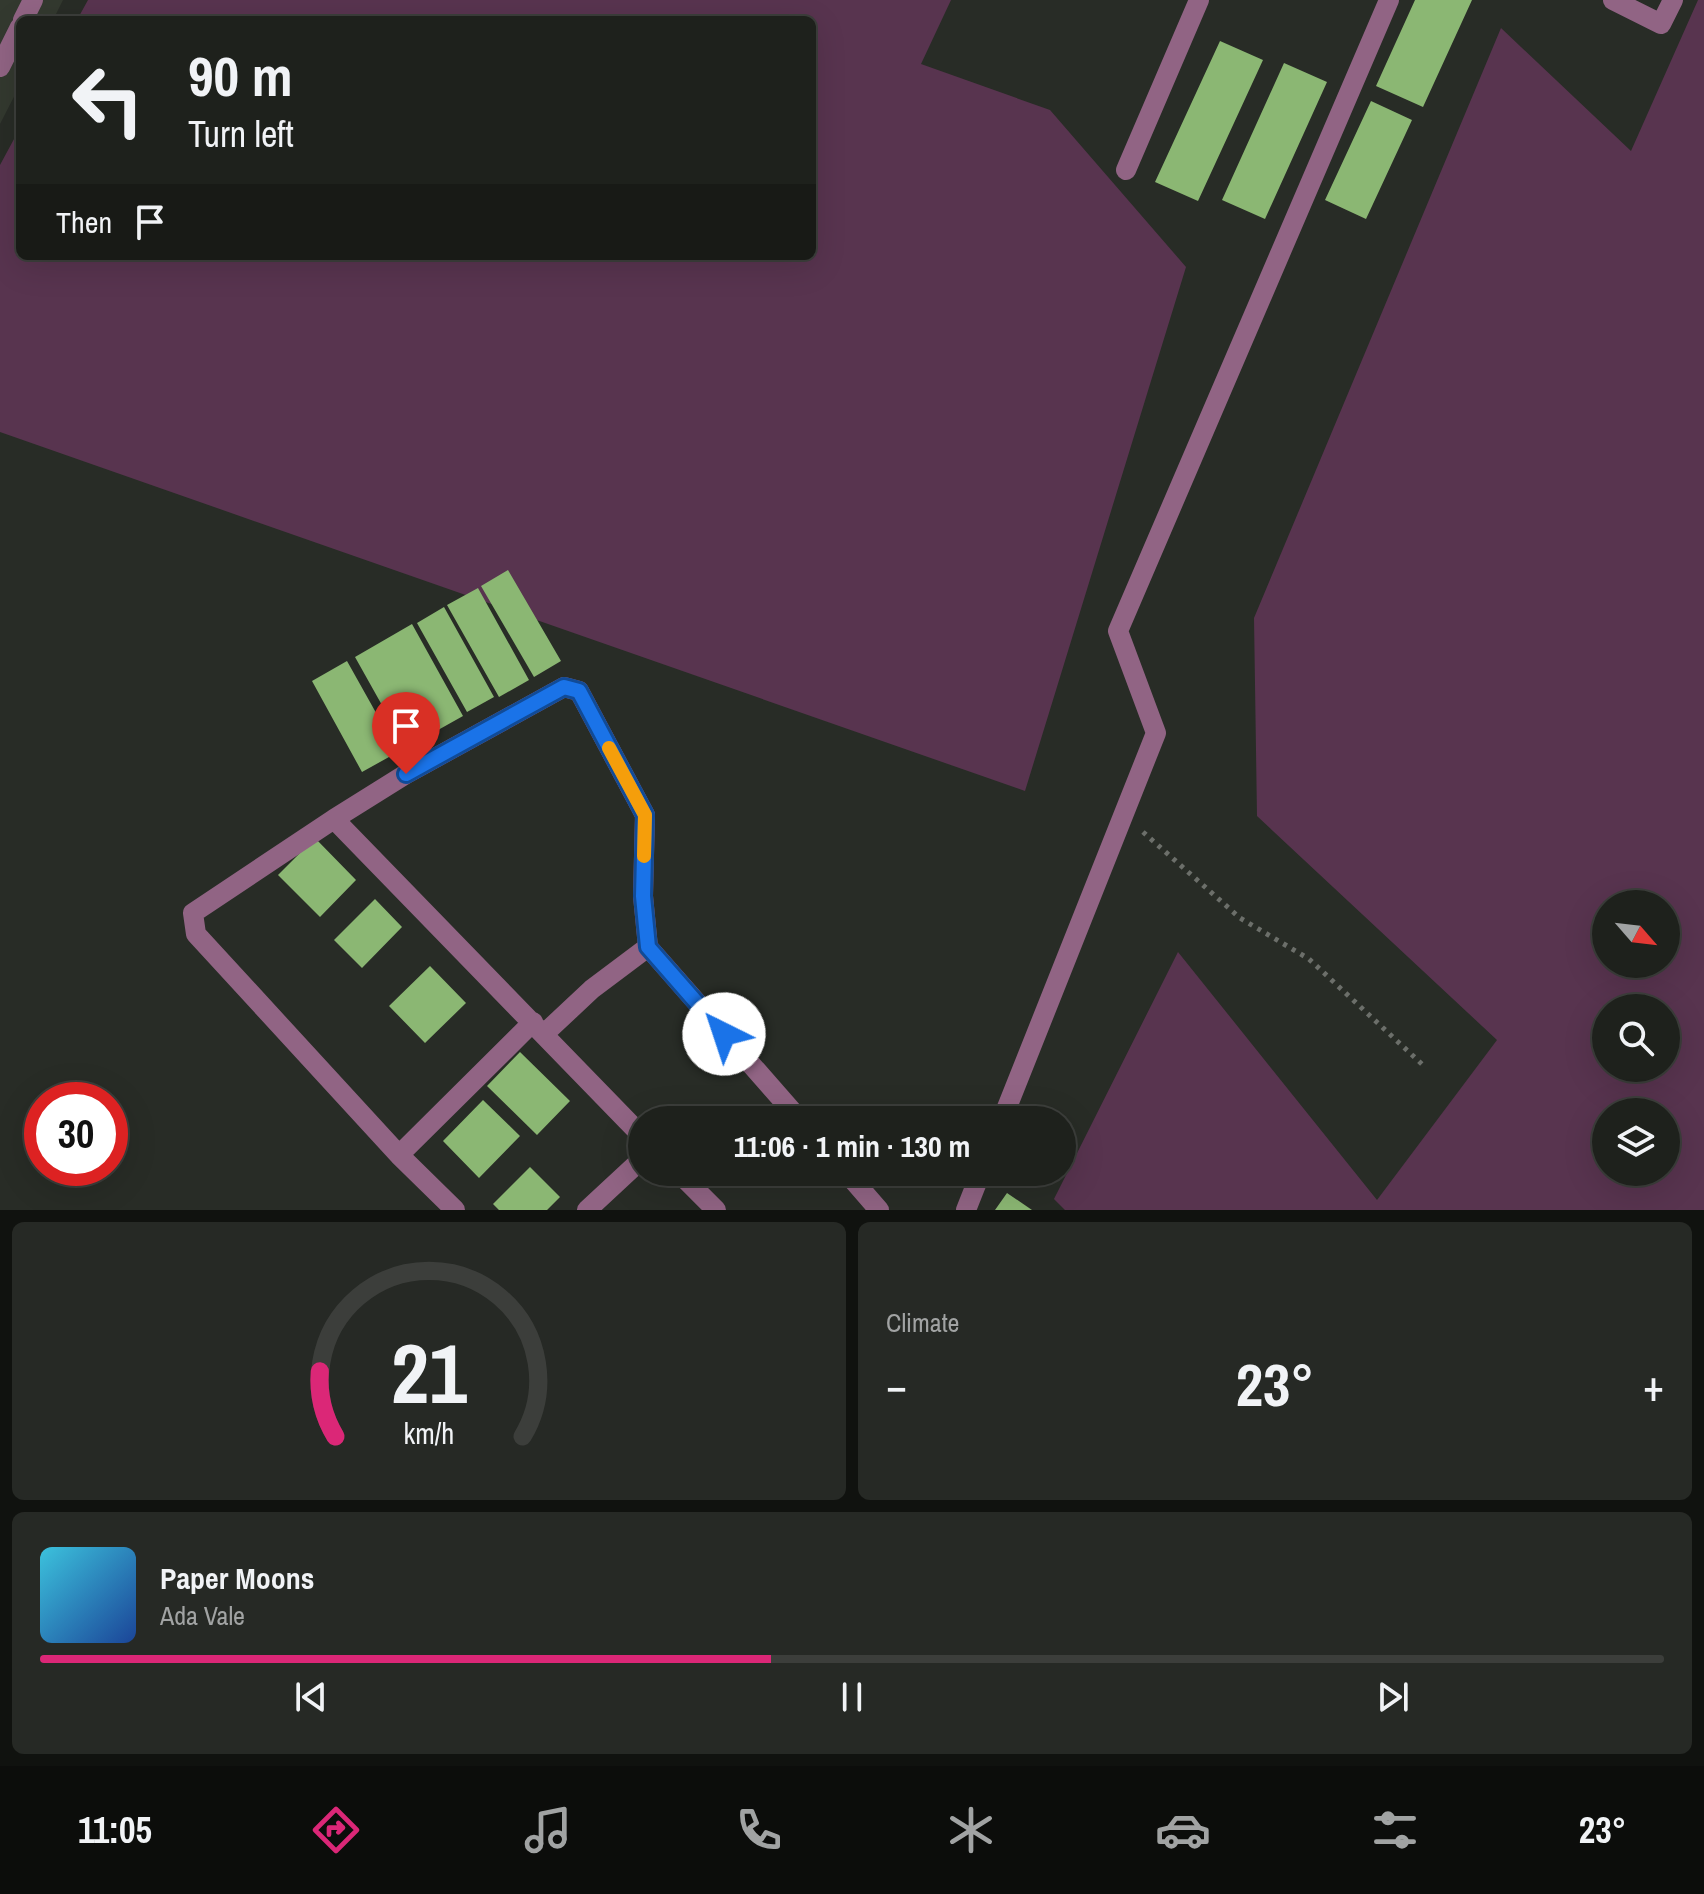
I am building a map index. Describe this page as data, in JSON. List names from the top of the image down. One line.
{"north":"bottom right","page":{"turn":["90 m","Turn left"],"then":"Then","limit":"30","trip":"11:06 · 1 min · 130 m","tile":"Climate","heat":["−","23°","+"],"song":["Paper Moons","Ada Vale"],"tabs":["11:05","23°"],"gauge":["21","km/h"]}}
